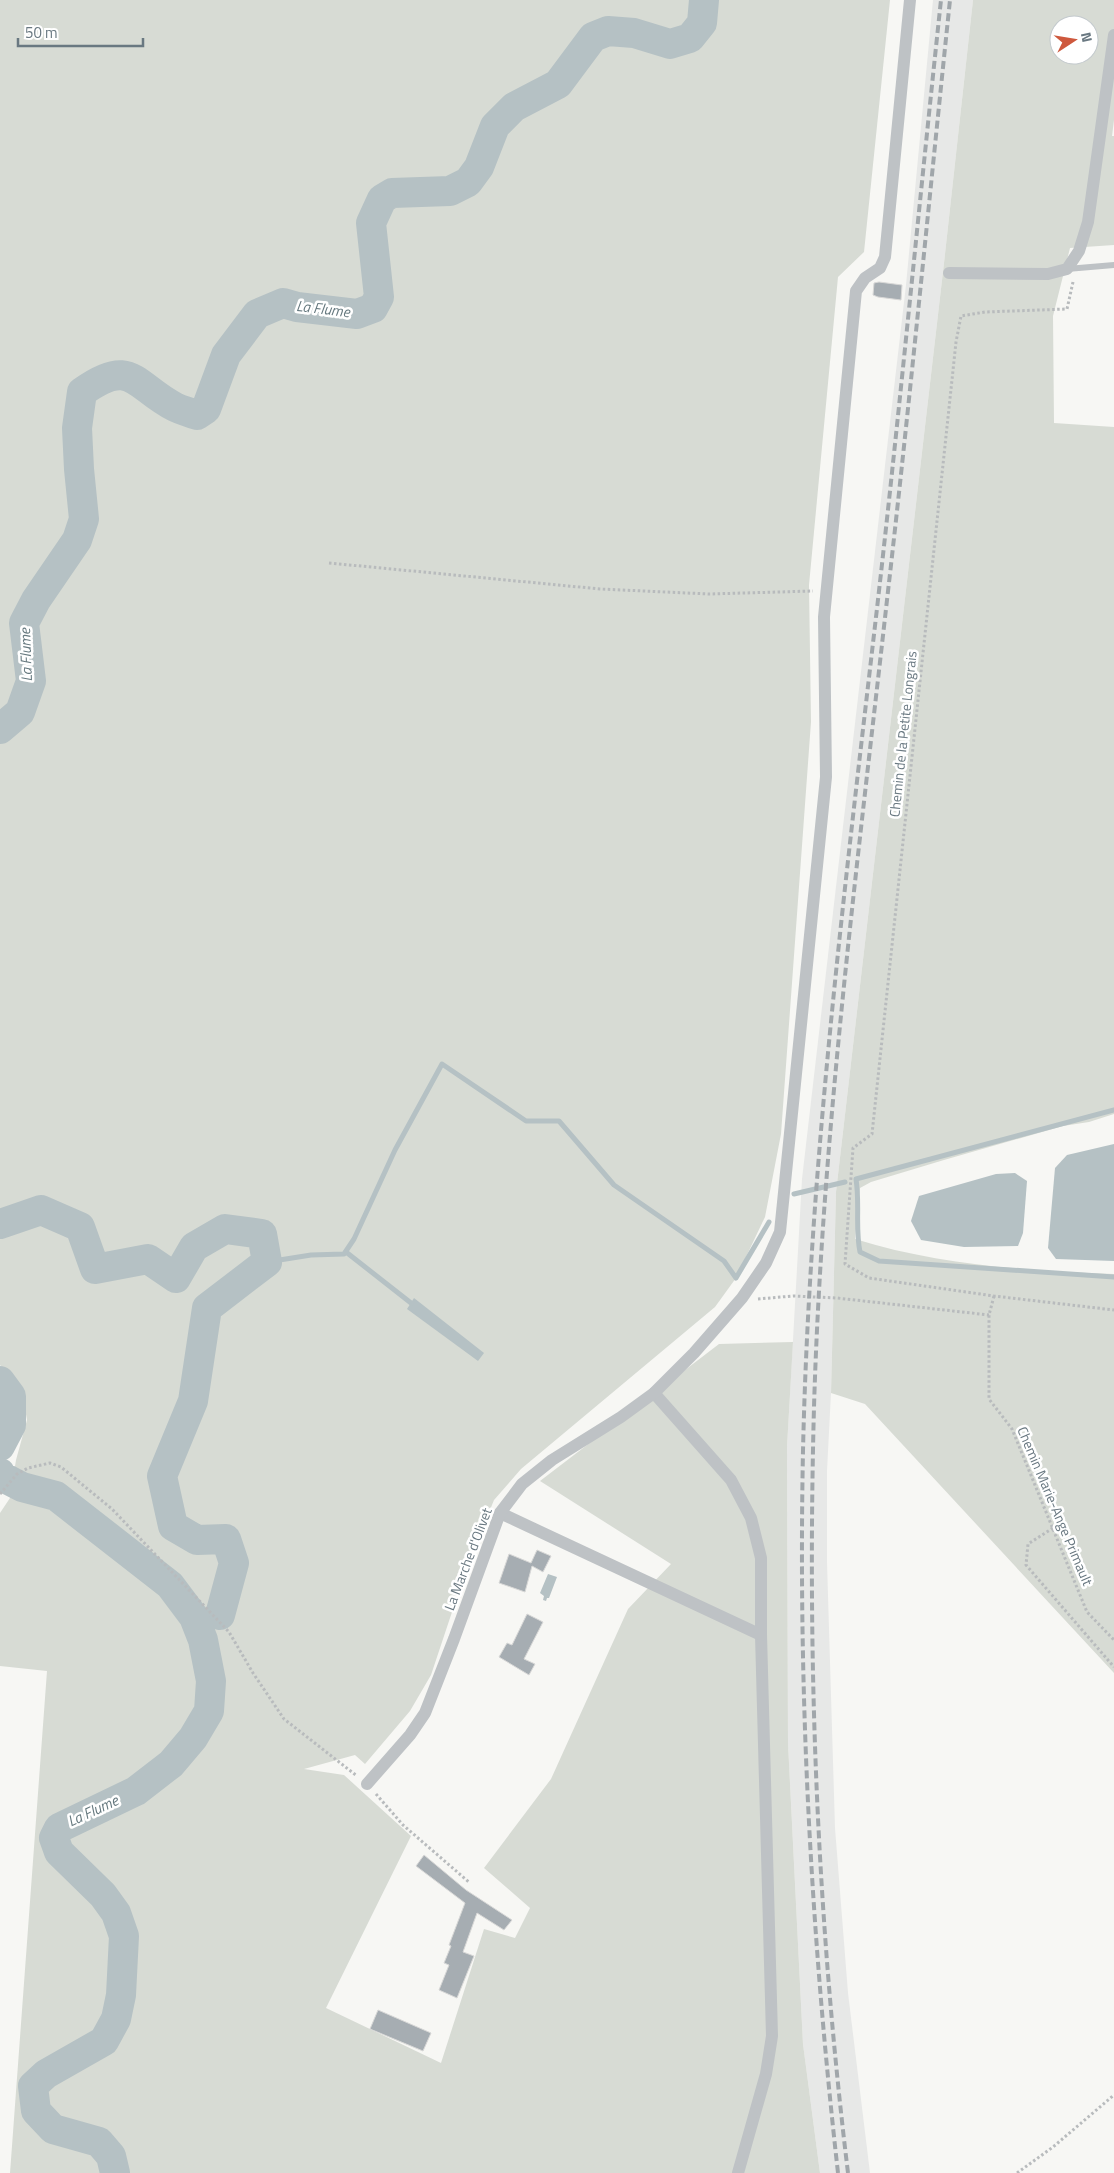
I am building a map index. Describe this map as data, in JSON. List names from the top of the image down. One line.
{"streets":{"street":["La Marche d'Olivet"],"path":["Chemin de la Petite Longrais","Chemin Marie-Ange Primault"]},"crossings":[["Chemin de la Petite Longrais","Chemin Marie-Ange Primault"]],"water":["La Flume"],"scale_bar":"50 m","north":"right"}
